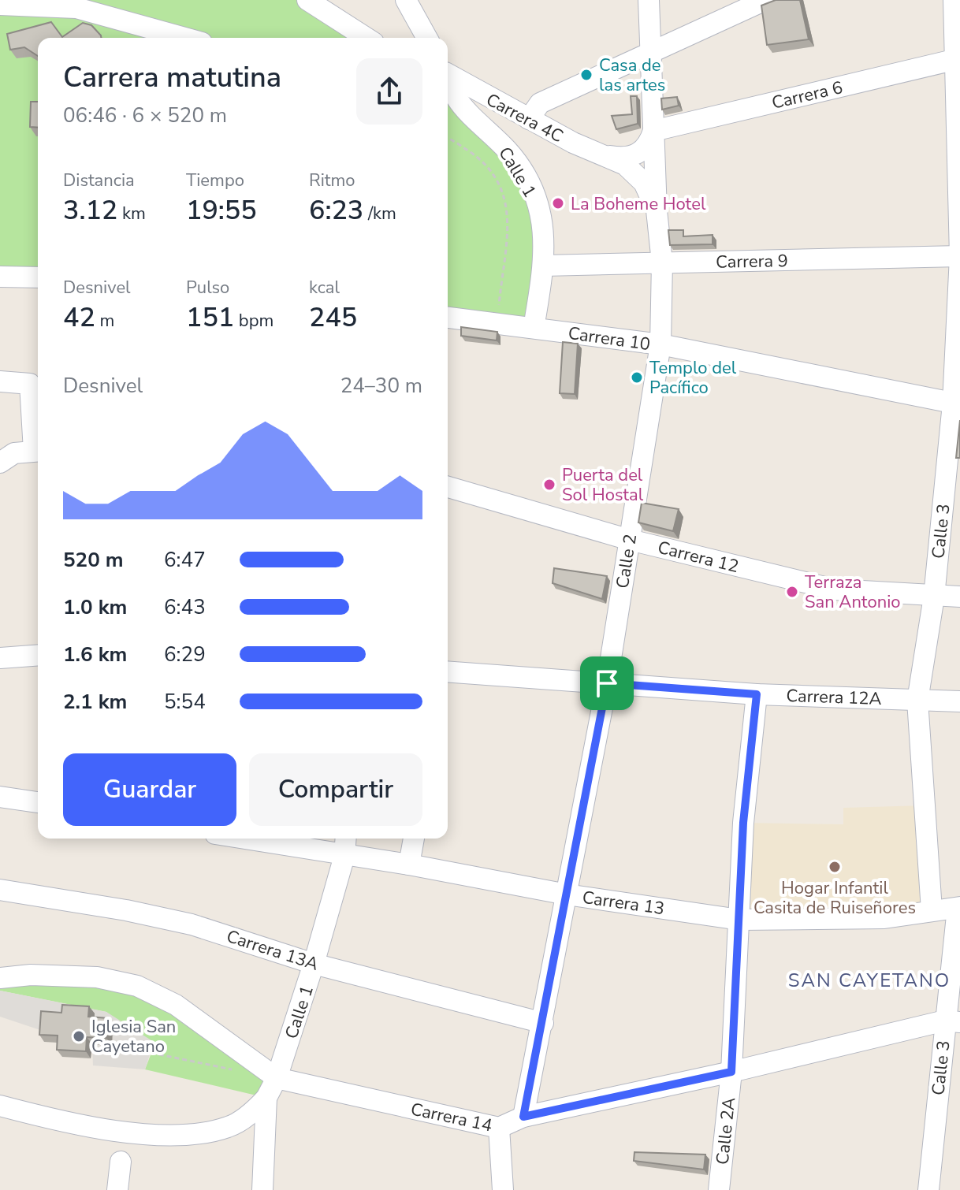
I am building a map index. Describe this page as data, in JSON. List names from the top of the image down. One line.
{"streets":{"street":["Carrera 6","Carrera 4C","Calle 1","Carrera 9","Carrera 10","Calle 3","Carrera 12","Calle 2","Carrera 12A","Carrera 13","Carrera 13A","Carrera 14","Calle 2A"]},"crossings":[["Carrera 6","Carrera 4C"],["Carrera 6","Calle 3"],["Carrera 6","Calle 2"],["Carrera 4C","Calle 2"],["Calle 1","Carrera 9"],["Calle 1","Carrera 10"],["Calle 1","Carrera 13"],["Calle 1","Carrera 13A"],["Calle 1","Carrera 14"],["Carrera 9","Calle 3"],["Carrera 9","Calle 2"],["Carrera 10","Calle 3"],["Carrera 10","Calle 2"],["Calle 3","Carrera 12"],["Calle 3","Carrera 12A"],["Calle 3","Carrera 13"],["Calle 3","Carrera 14"],["Carrera 12","Calle 2"],["Calle 2","Carrera 12A"],["Calle 2","Carrera 13"],["Calle 2","Carrera 13A"],["Calle 2","Carrera 14"],["Carrera 12A","Calle 2A"],["Carrera 13","Calle 2A"],["Carrera 14","Calle 2A"]],"districts":["SAN CAYETANO"],"places":["Casa de las artes","La Boheme Hotel","Templo del Pacífico","Puerta del Sol Hostal","Terraza San Antonio","Hogar Infantil Casita de Ruiseñores","Iglesia San Cayetano"],"page":{"heading":["Carrera matutina","06:46 · 6 × 520 m"],"stats":[["Distancia","3.12 km"],["Tiempo","19:55"],["Ritmo","6:23 /km"],["Desnivel","42 m"],["Pulso","151 bpm"],["kcal","245"]],"chart":["Desnivel","24–30 m"],"list":[{"name":"520 m","note":"6:47"},{"name":"1.0 km","note":"6:43"},{"name":"1.6 km","note":"6:29"},{"name":"2.1 km","note":"5:54"}],"buttons":["Guardar","Compartir"]}}
